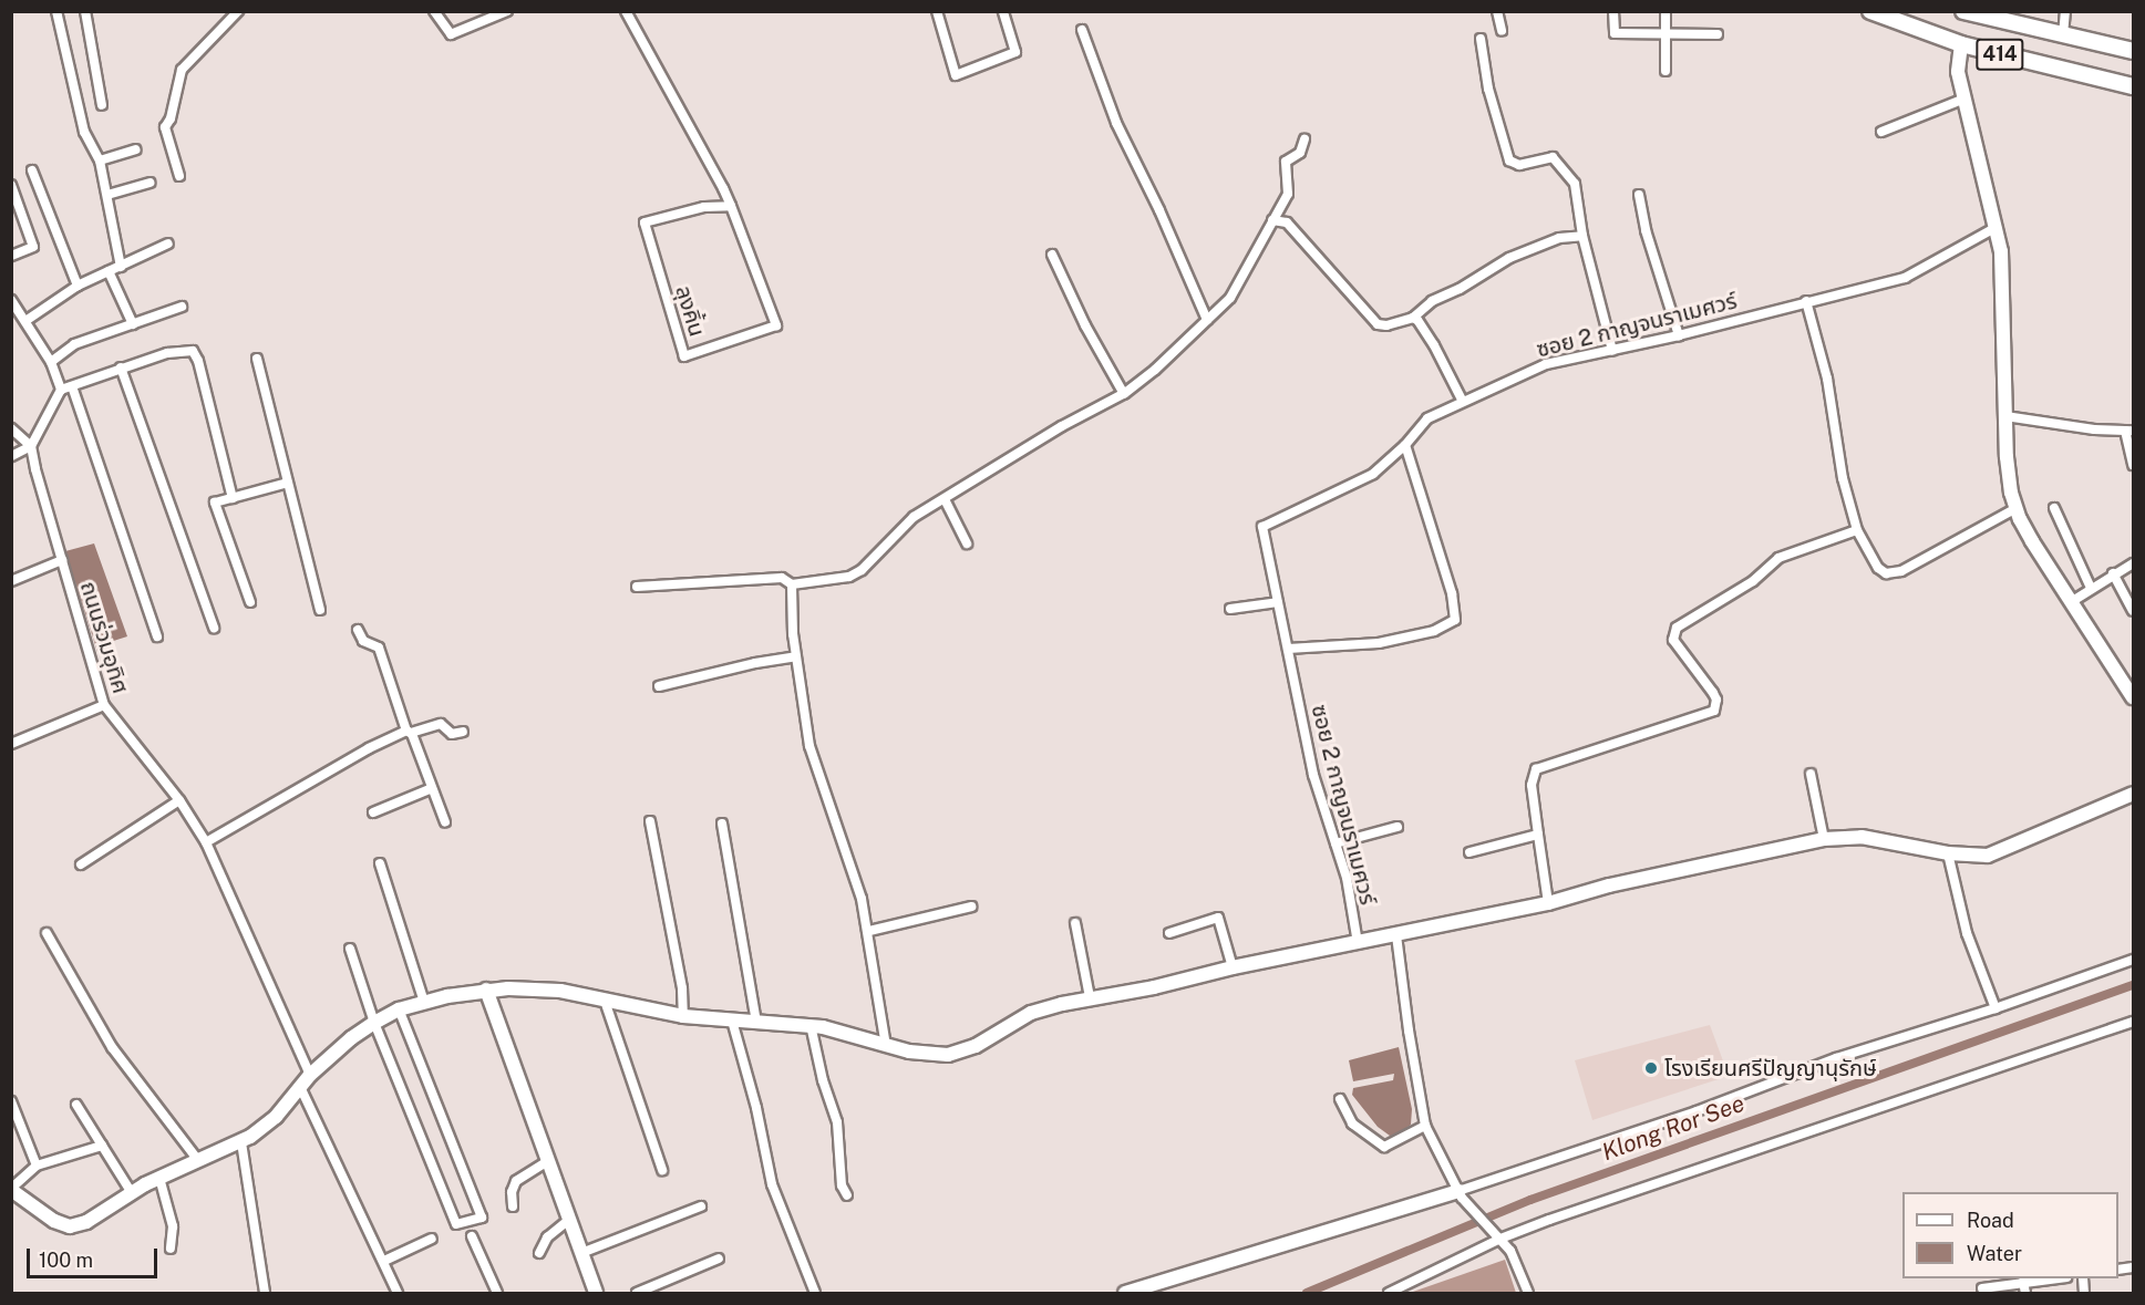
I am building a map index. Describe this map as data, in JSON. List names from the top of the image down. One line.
{"streets":{"main road":["414"],"street":["ลุงคิ้น","ซอย 2 กาญจนราเมศวร์","ถนนร่วมอุทิศ"]},"water":["Klong Ror See"],"places":["โรงเรียนศรีปัญญานุรักษ์"],"legend":["Road","Water"],"scale_bar":"100 m"}
